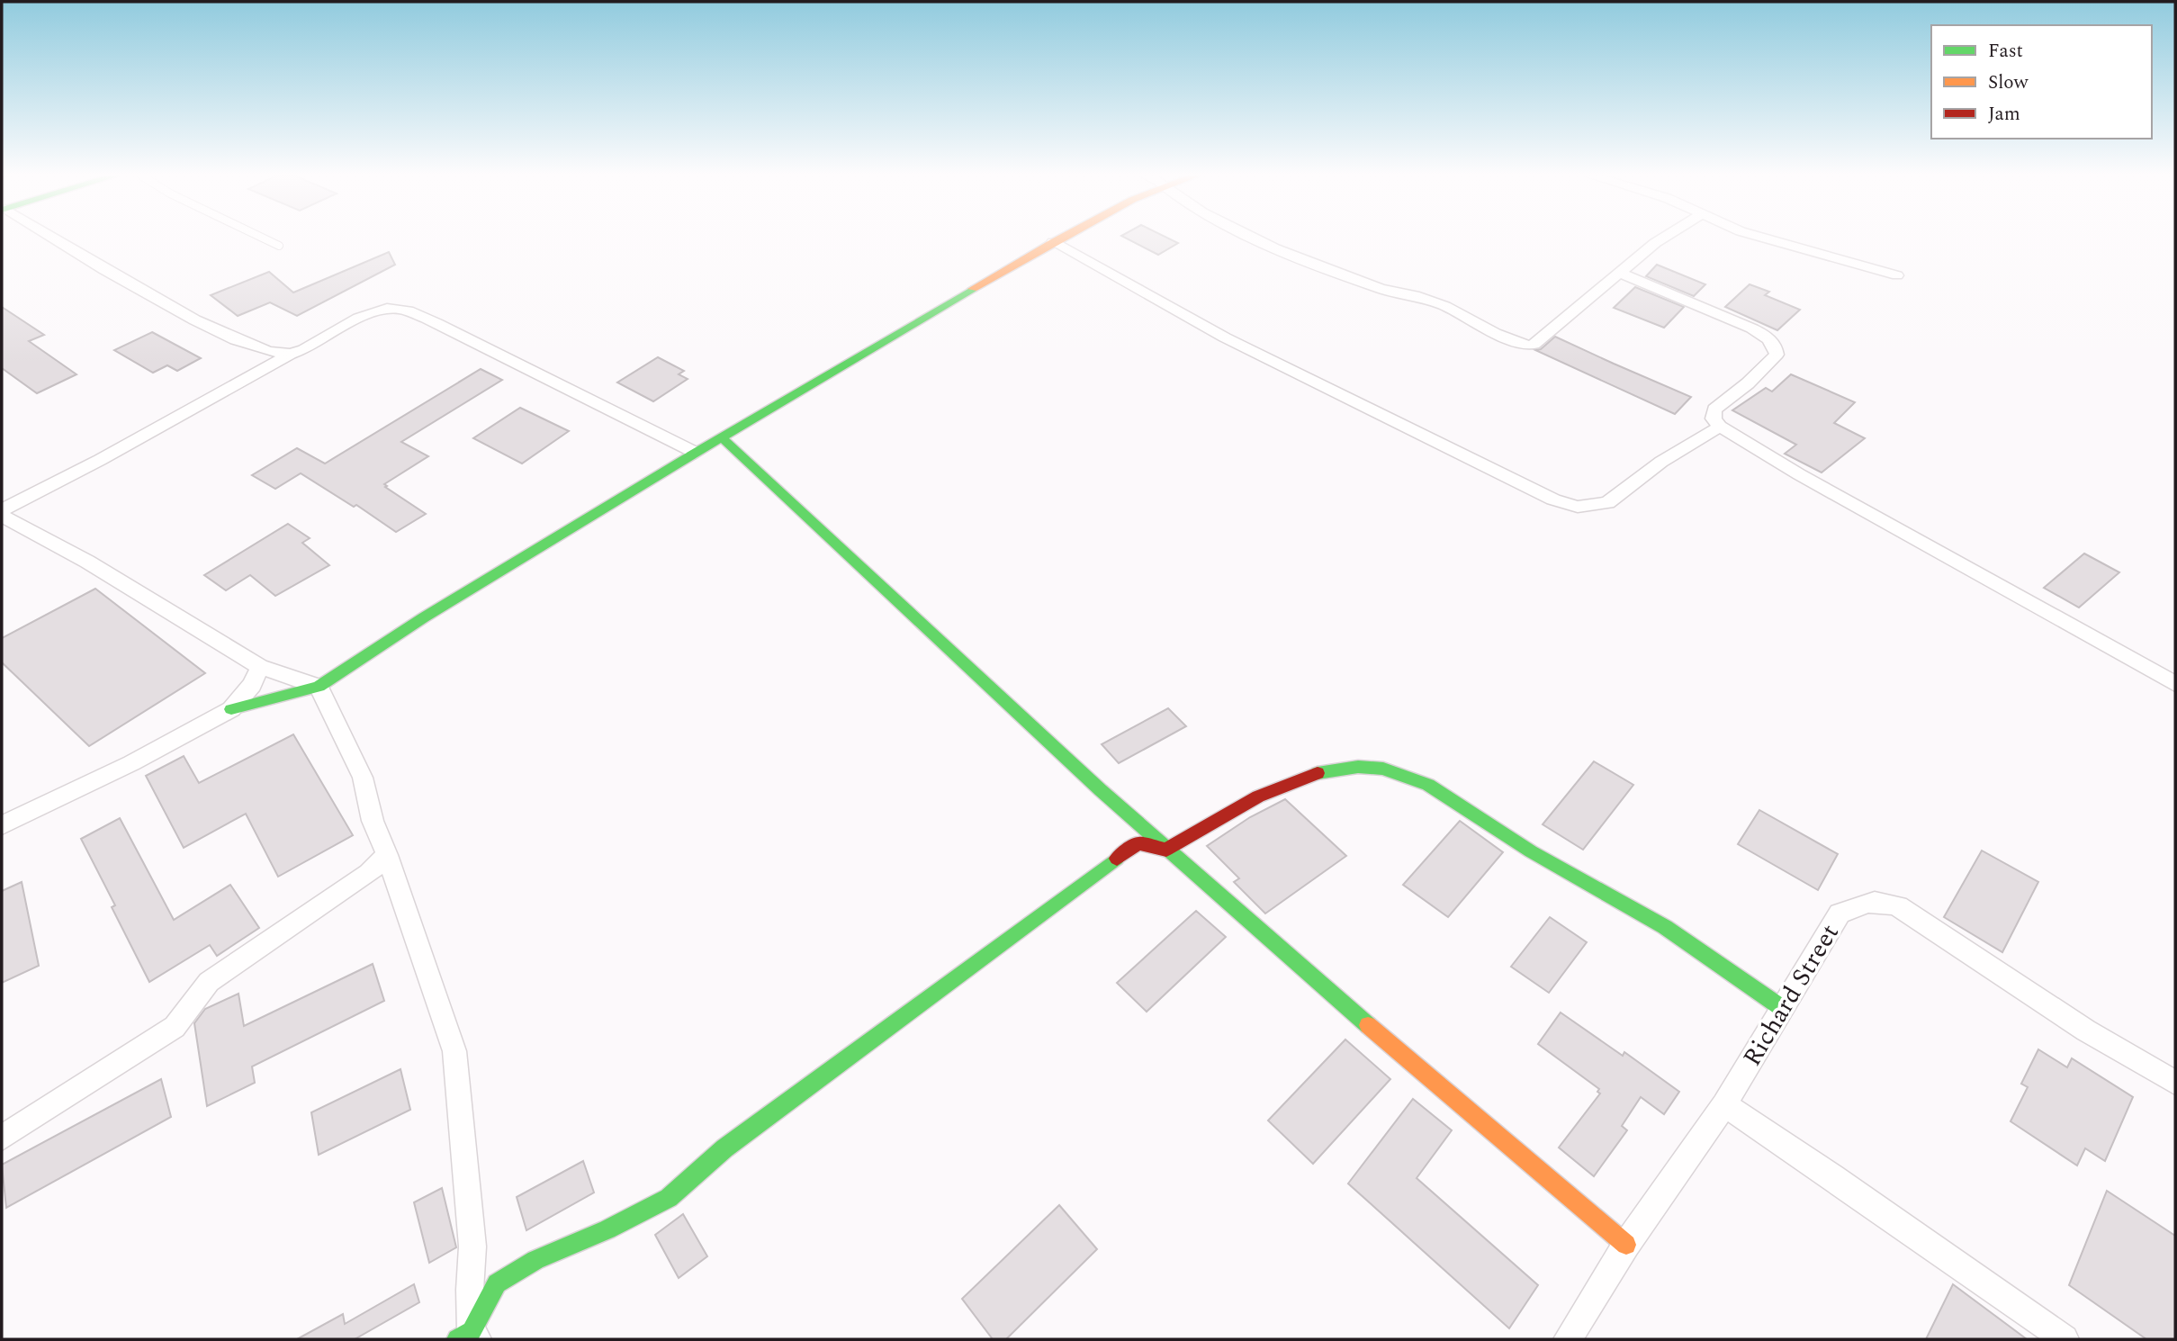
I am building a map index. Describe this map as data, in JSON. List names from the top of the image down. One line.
{"streets":{"street":["Richard Street"]},"legend":["Fast","Slow","Jam"]}
